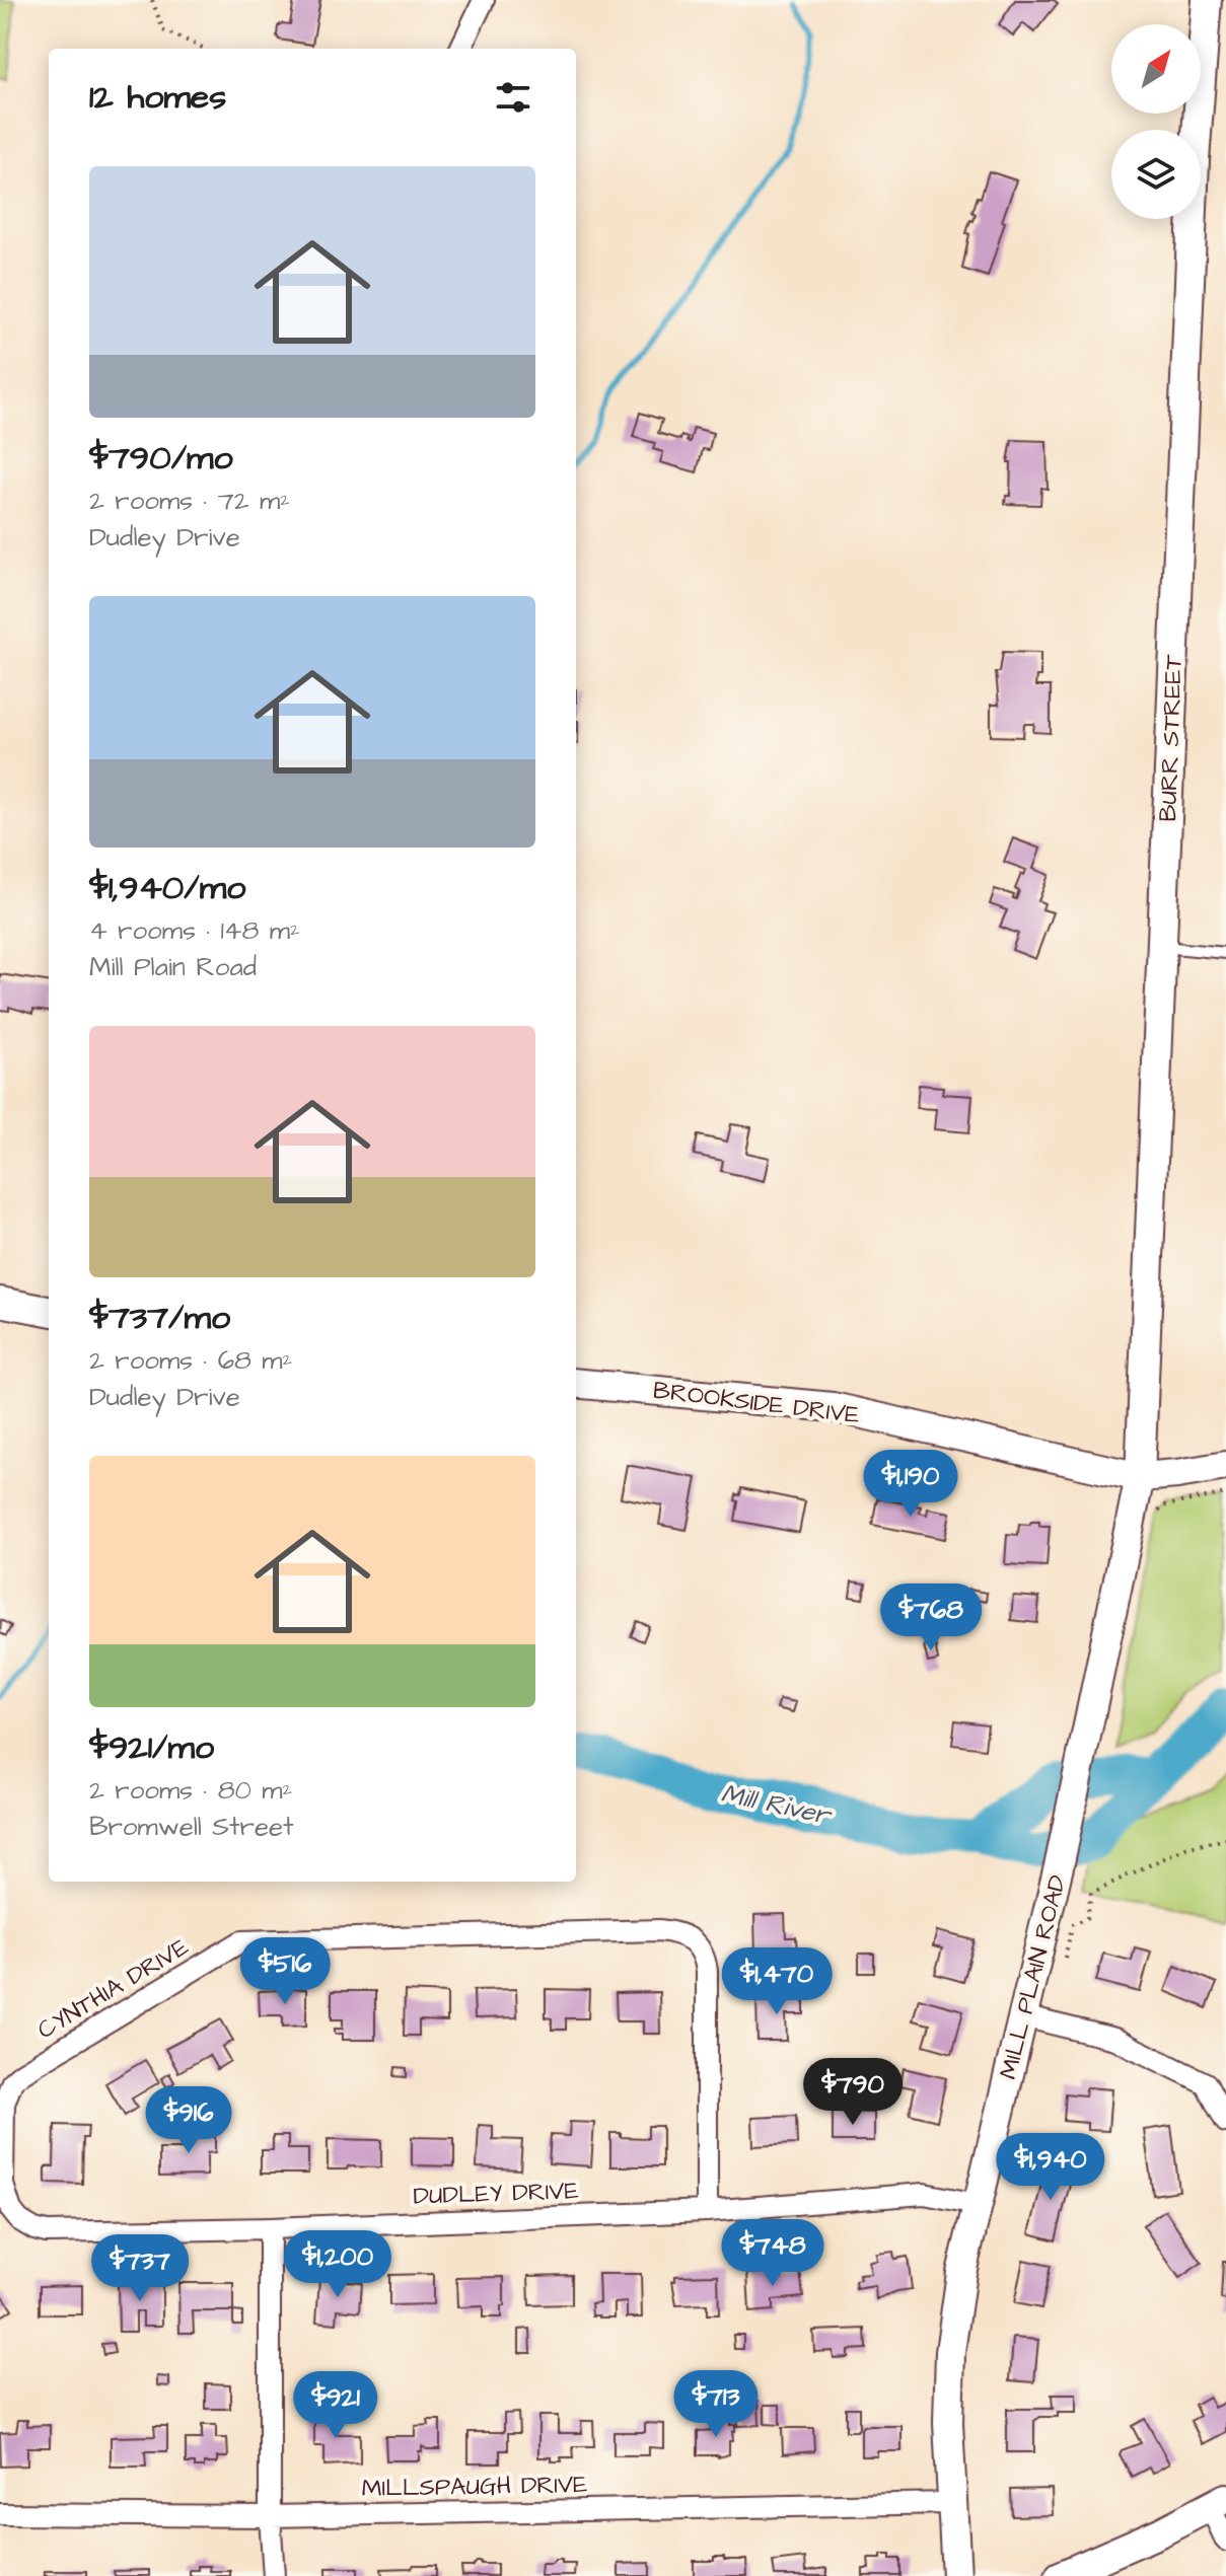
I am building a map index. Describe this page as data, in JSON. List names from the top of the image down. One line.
{"streets":{"main road":["BURR STREET","BROOKSIDE DRIVE","MILL PLAIN ROAD"],"street":["CYNTHIA DRIVE","DUDLEY DRIVE","MILLSPAUGH DRIVE"]},"crossings":[["BURR STREET","BROOKSIDE DRIVE"],["BURR STREET","MILL PLAIN ROAD"],["BROOKSIDE DRIVE","MILL PLAIN ROAD"],["MILL PLAIN ROAD","DUDLEY DRIVE"],["MILL PLAIN ROAD","MILLSPAUGH DRIVE"],["CYNTHIA DRIVE","DUDLEY DRIVE"]],"water":["Mill River"],"north":"top right","page":{"heading":"12 homes","list":[{"name":"$790/mo","note":"2 rooms · 72 m² · Dudley Drive"},{"name":"$1,940/mo","note":"4 rooms · 148 m² · Mill Plain Road"},{"name":"$737/mo","note":"2 rooms · 68 m² · Dudley Drive"},{"name":"$921/mo","note":"2 rooms · 80 m² · Bromwell Street"}],"price":["$1,190","$768","$516","$1,470","$790","$916","$1,940","$748","$1,200","$737","$713","$921"]}}
